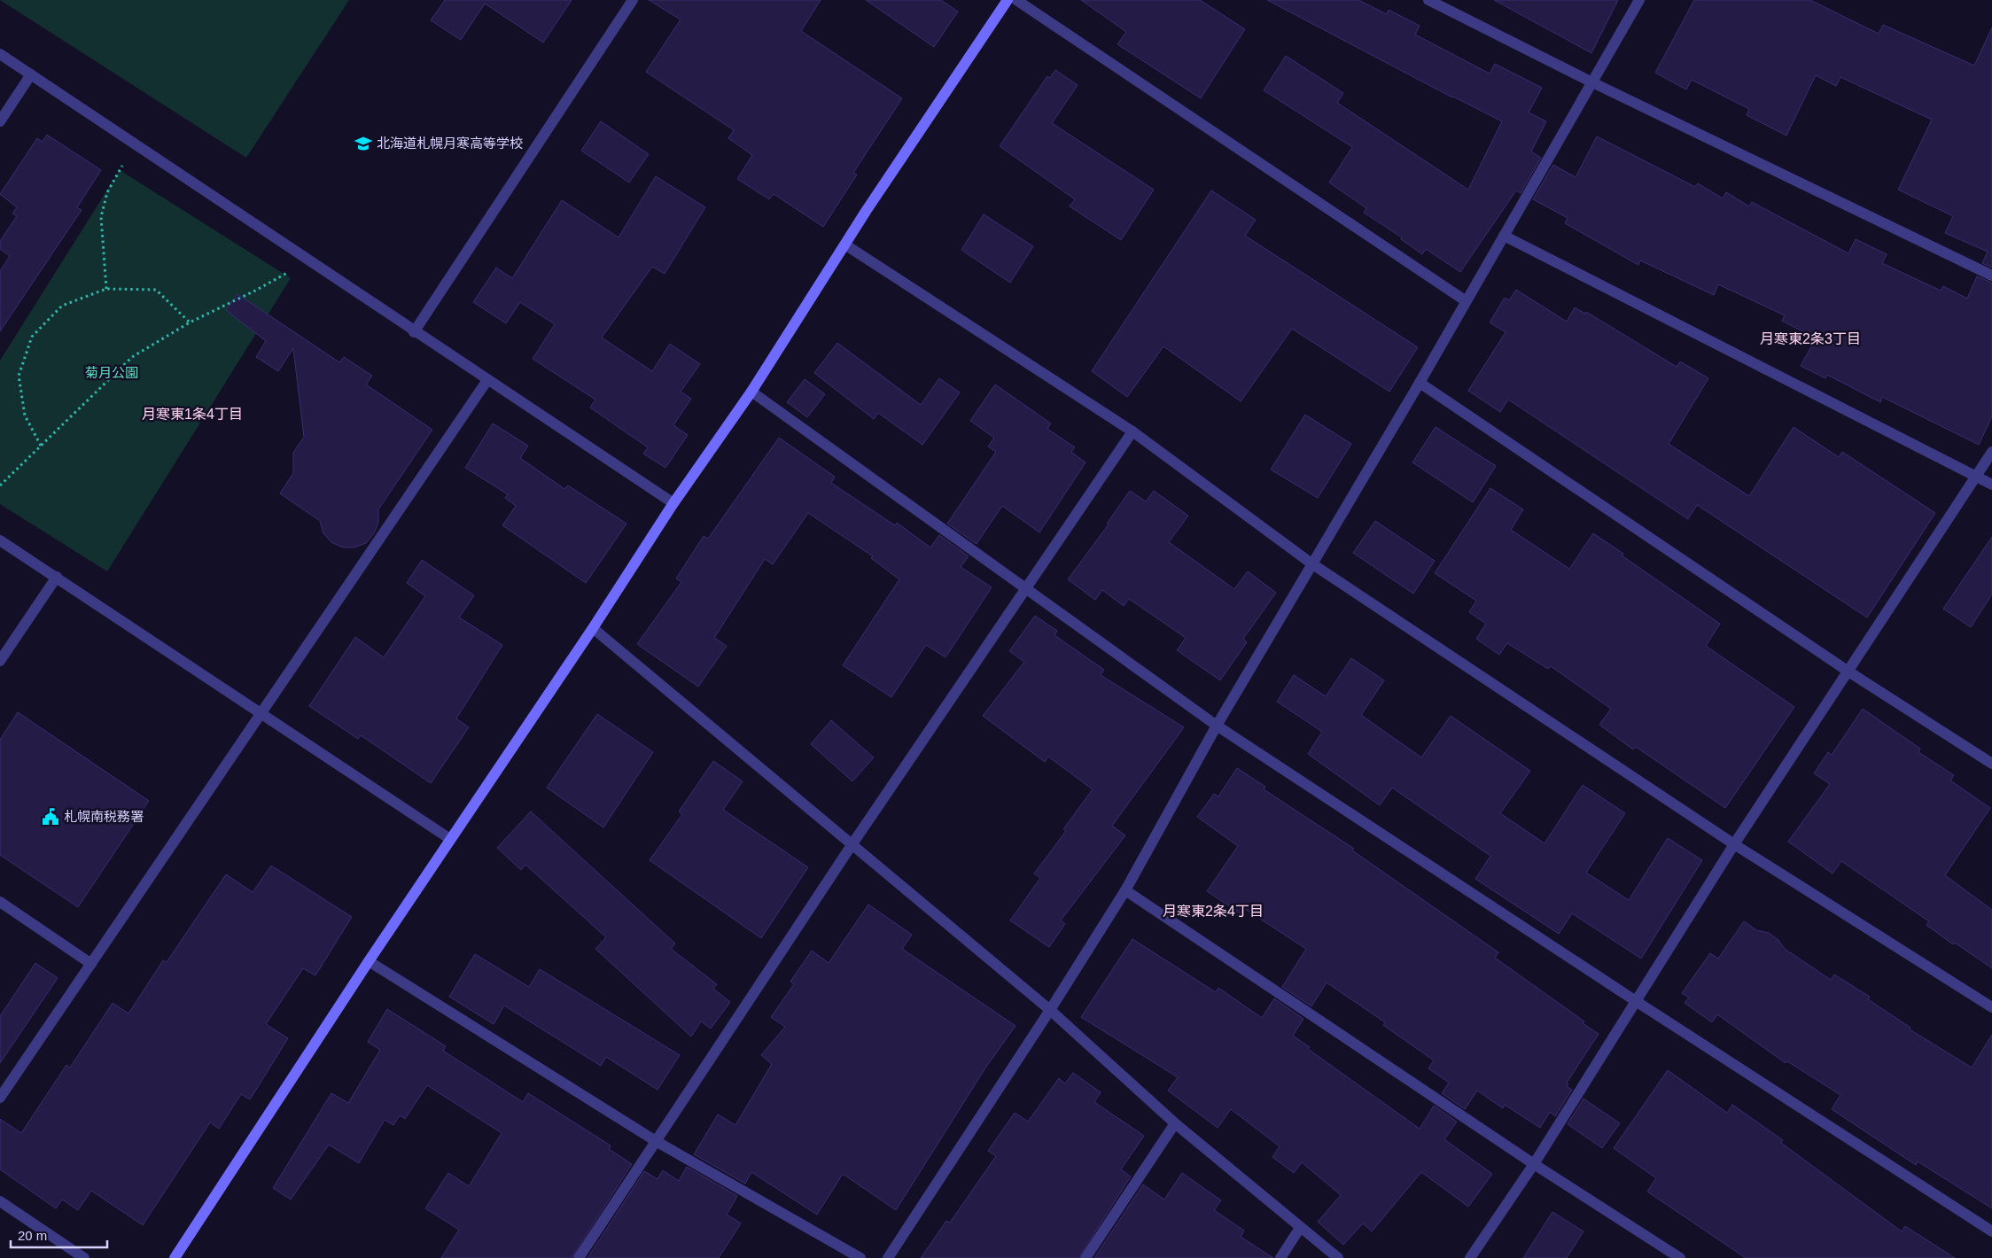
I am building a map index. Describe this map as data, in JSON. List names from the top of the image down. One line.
{"districts":["月寒東2条3丁目","月寒東1条4丁目","月寒東2条4丁目"],"parks":["菊月公園"],"places":{"school or university":["北海道札幌月寒高等学校"],"public building":["札幌南税務署"]},"scale_bar":"20 m"}
